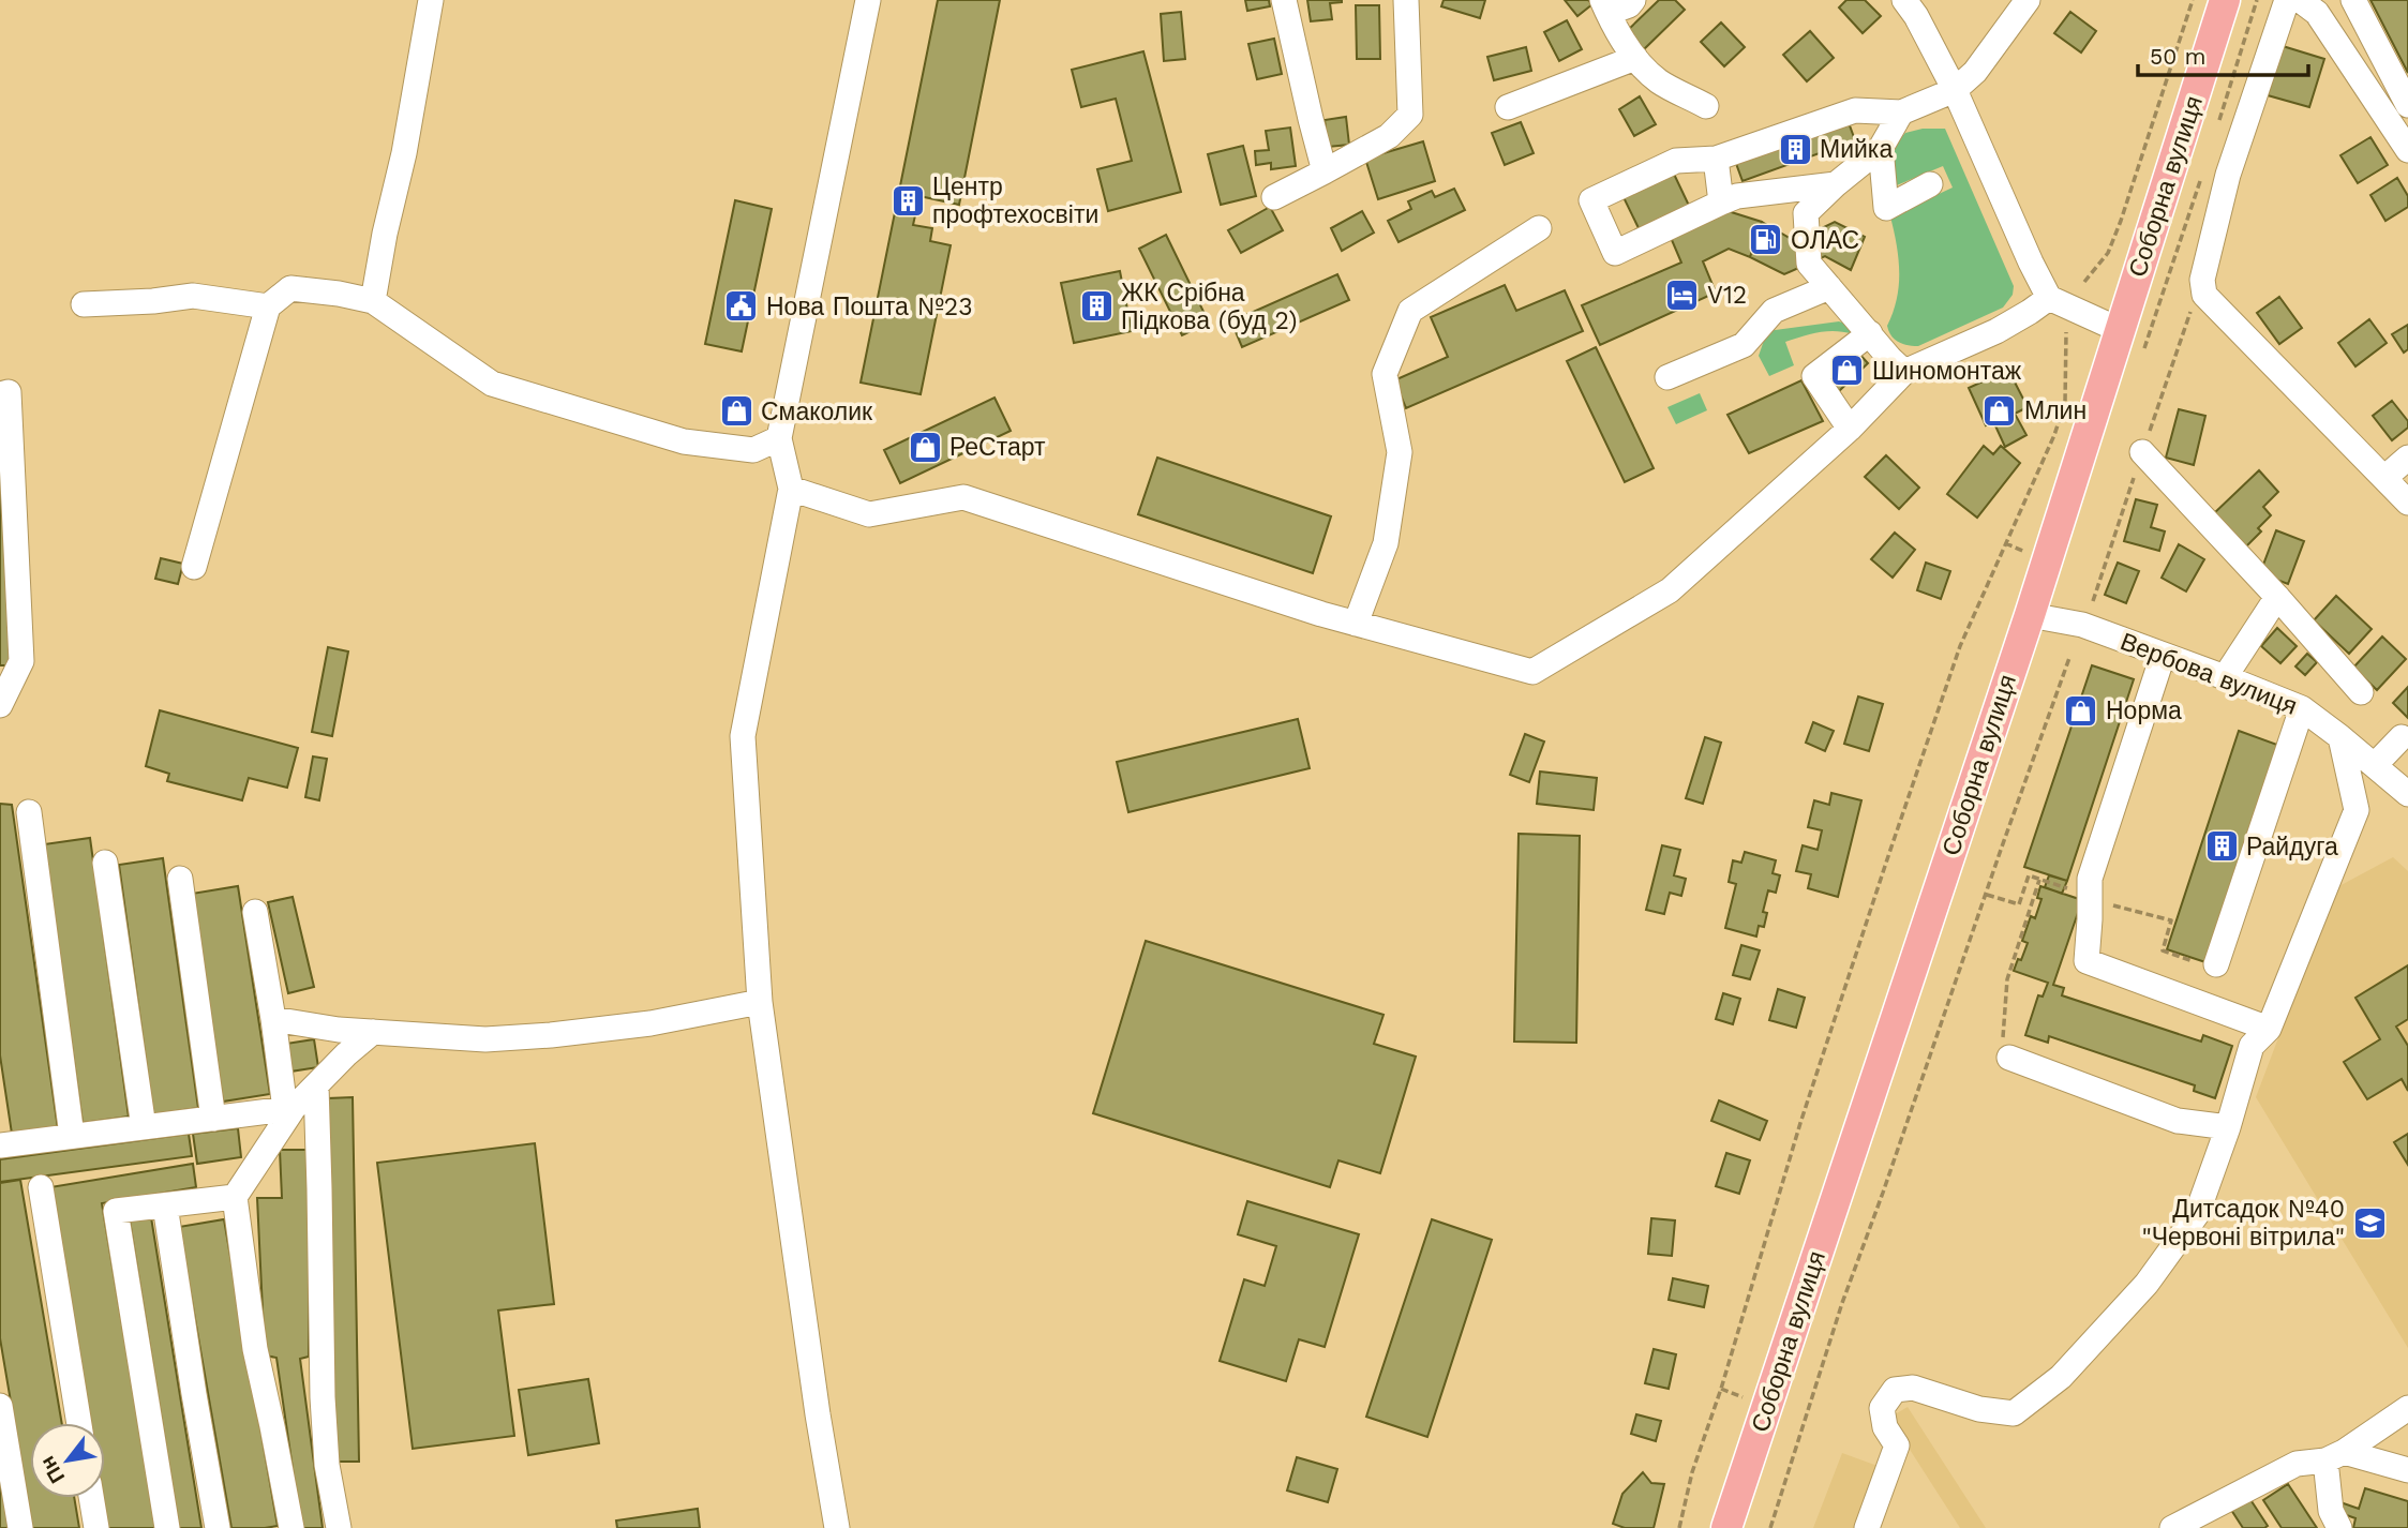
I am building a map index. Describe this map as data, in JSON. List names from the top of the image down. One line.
{"streets":{"main road":["Соборна вулиця"],"street":["Вербова вулиця"]},"crossings":[["Соборна вулиця","Вербова вулиця"]],"places":{"building":["Мийка","Центр профтехосвіти","ЖК Срібна Підкова (буд 2)","Райдуга"],"fuel station":["ОЛАС"],"hotel":["V12"],"public building":["Нова Пошта №23"],"shop":["Шиномонтаж","Млин","Смаколик","РеСтарт","Норма"],"school or university":["Дитсадок №40 \"Червоні вітрила\""]},"scale_bar":"50 m","north":"bottom left"}
